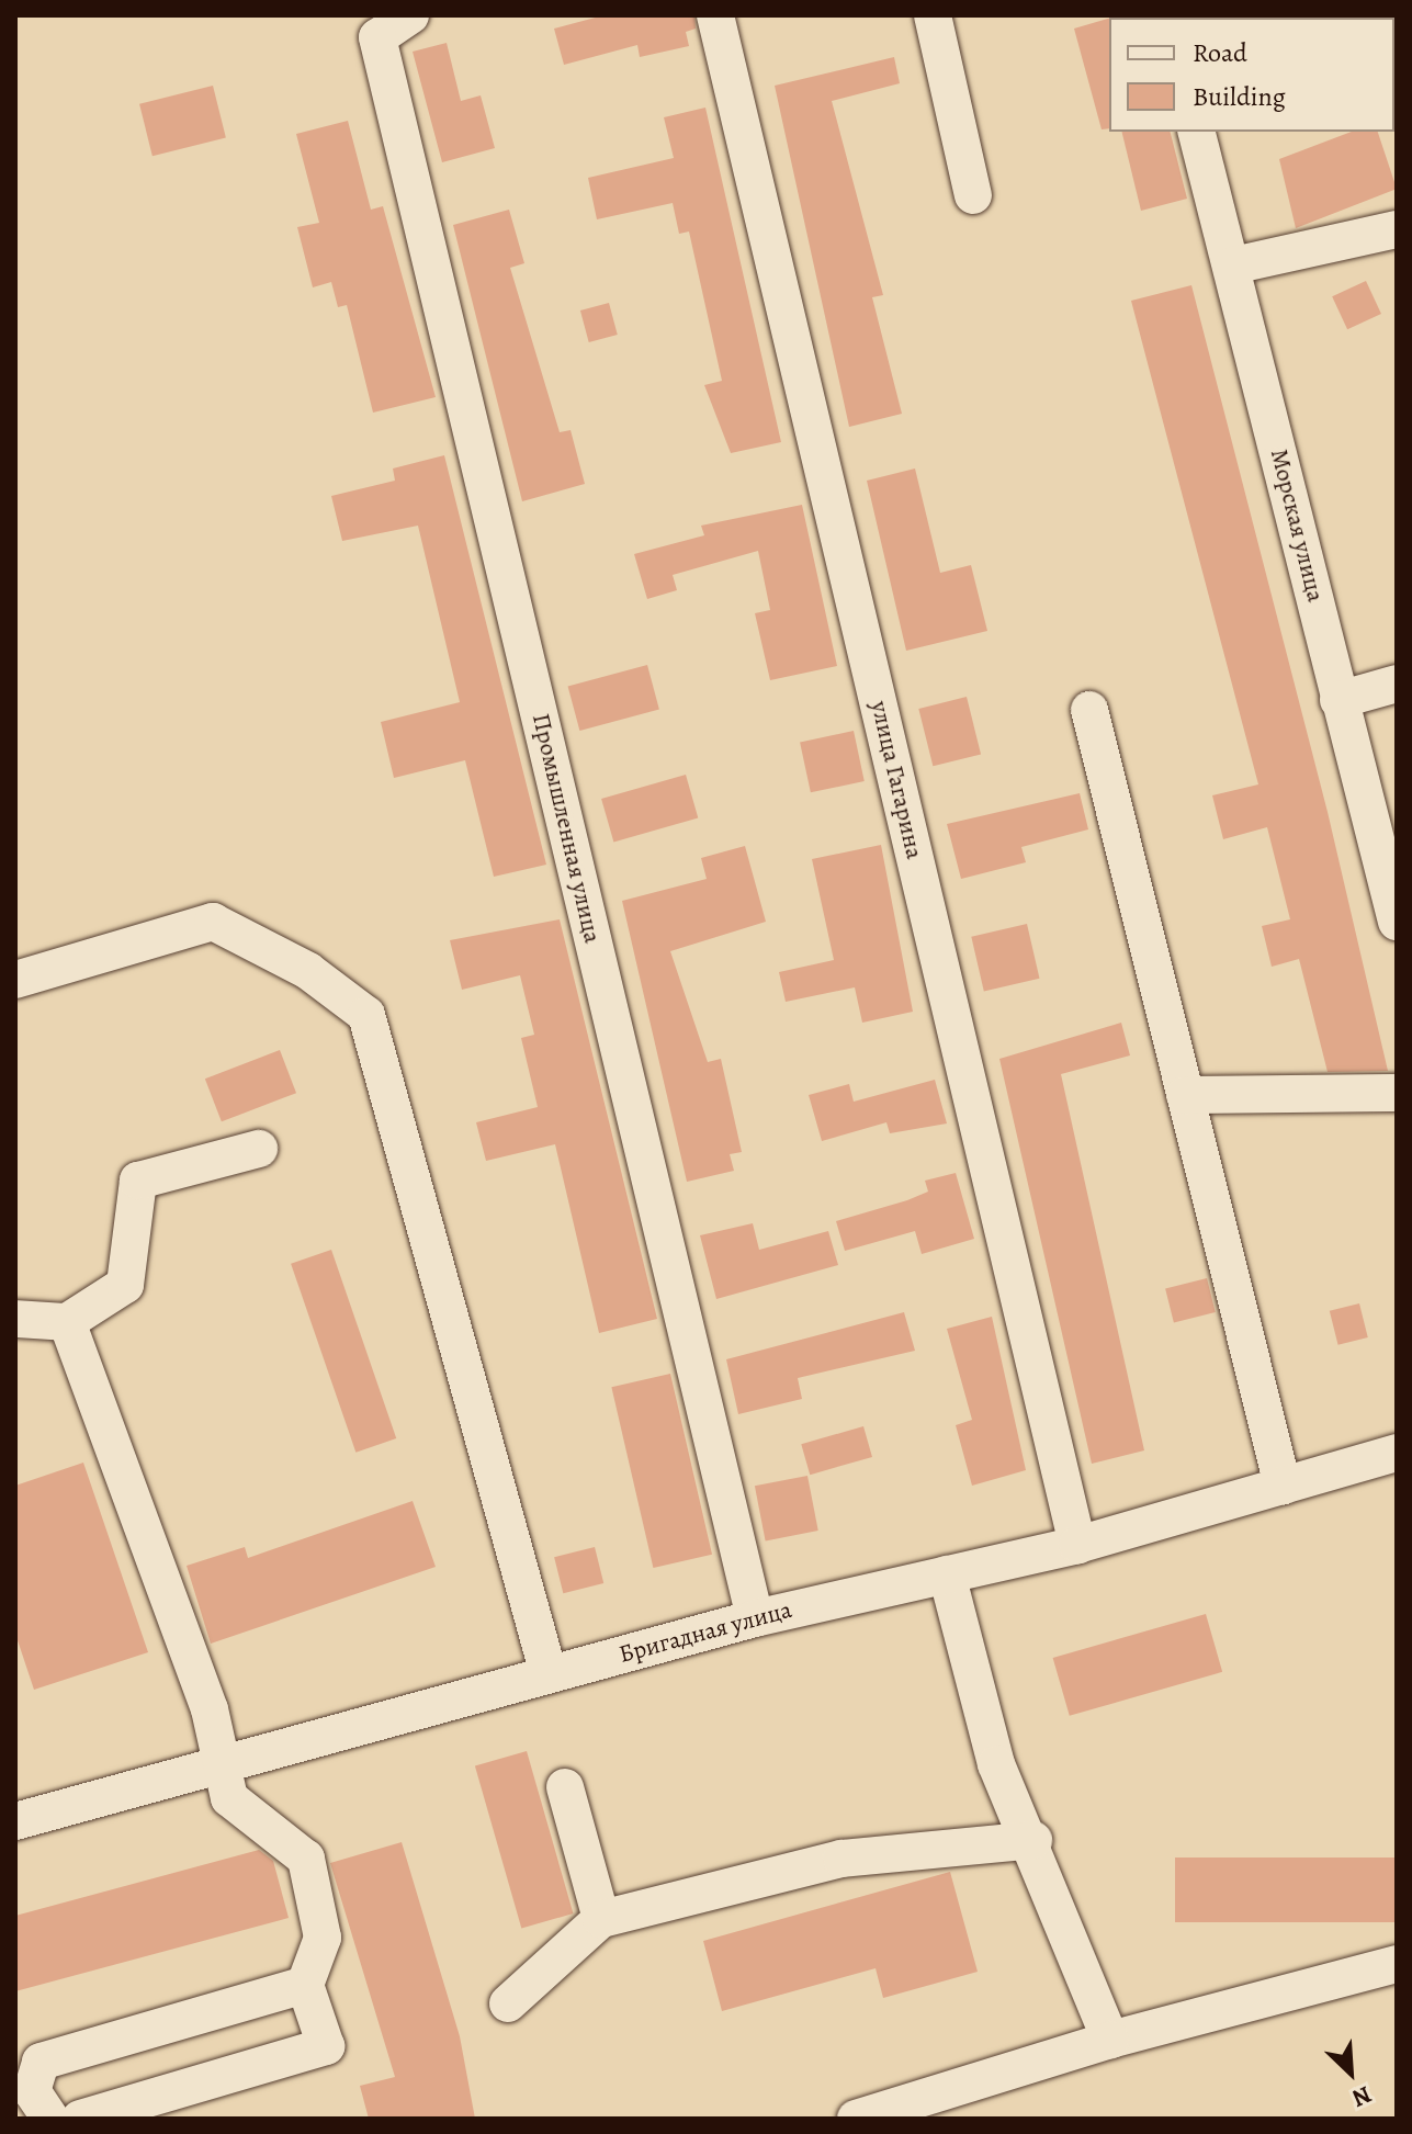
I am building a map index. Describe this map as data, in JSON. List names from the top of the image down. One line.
{"streets":{"street":["Морская улица","улица Гагарина","Промышленная улица","Бригадная улица"]},"crossings":[["улица Гагарина","Бригадная улица"],["Промышленная улица","Бригадная улица"]],"legend":["Road","Building"],"north":"bottom right"}
